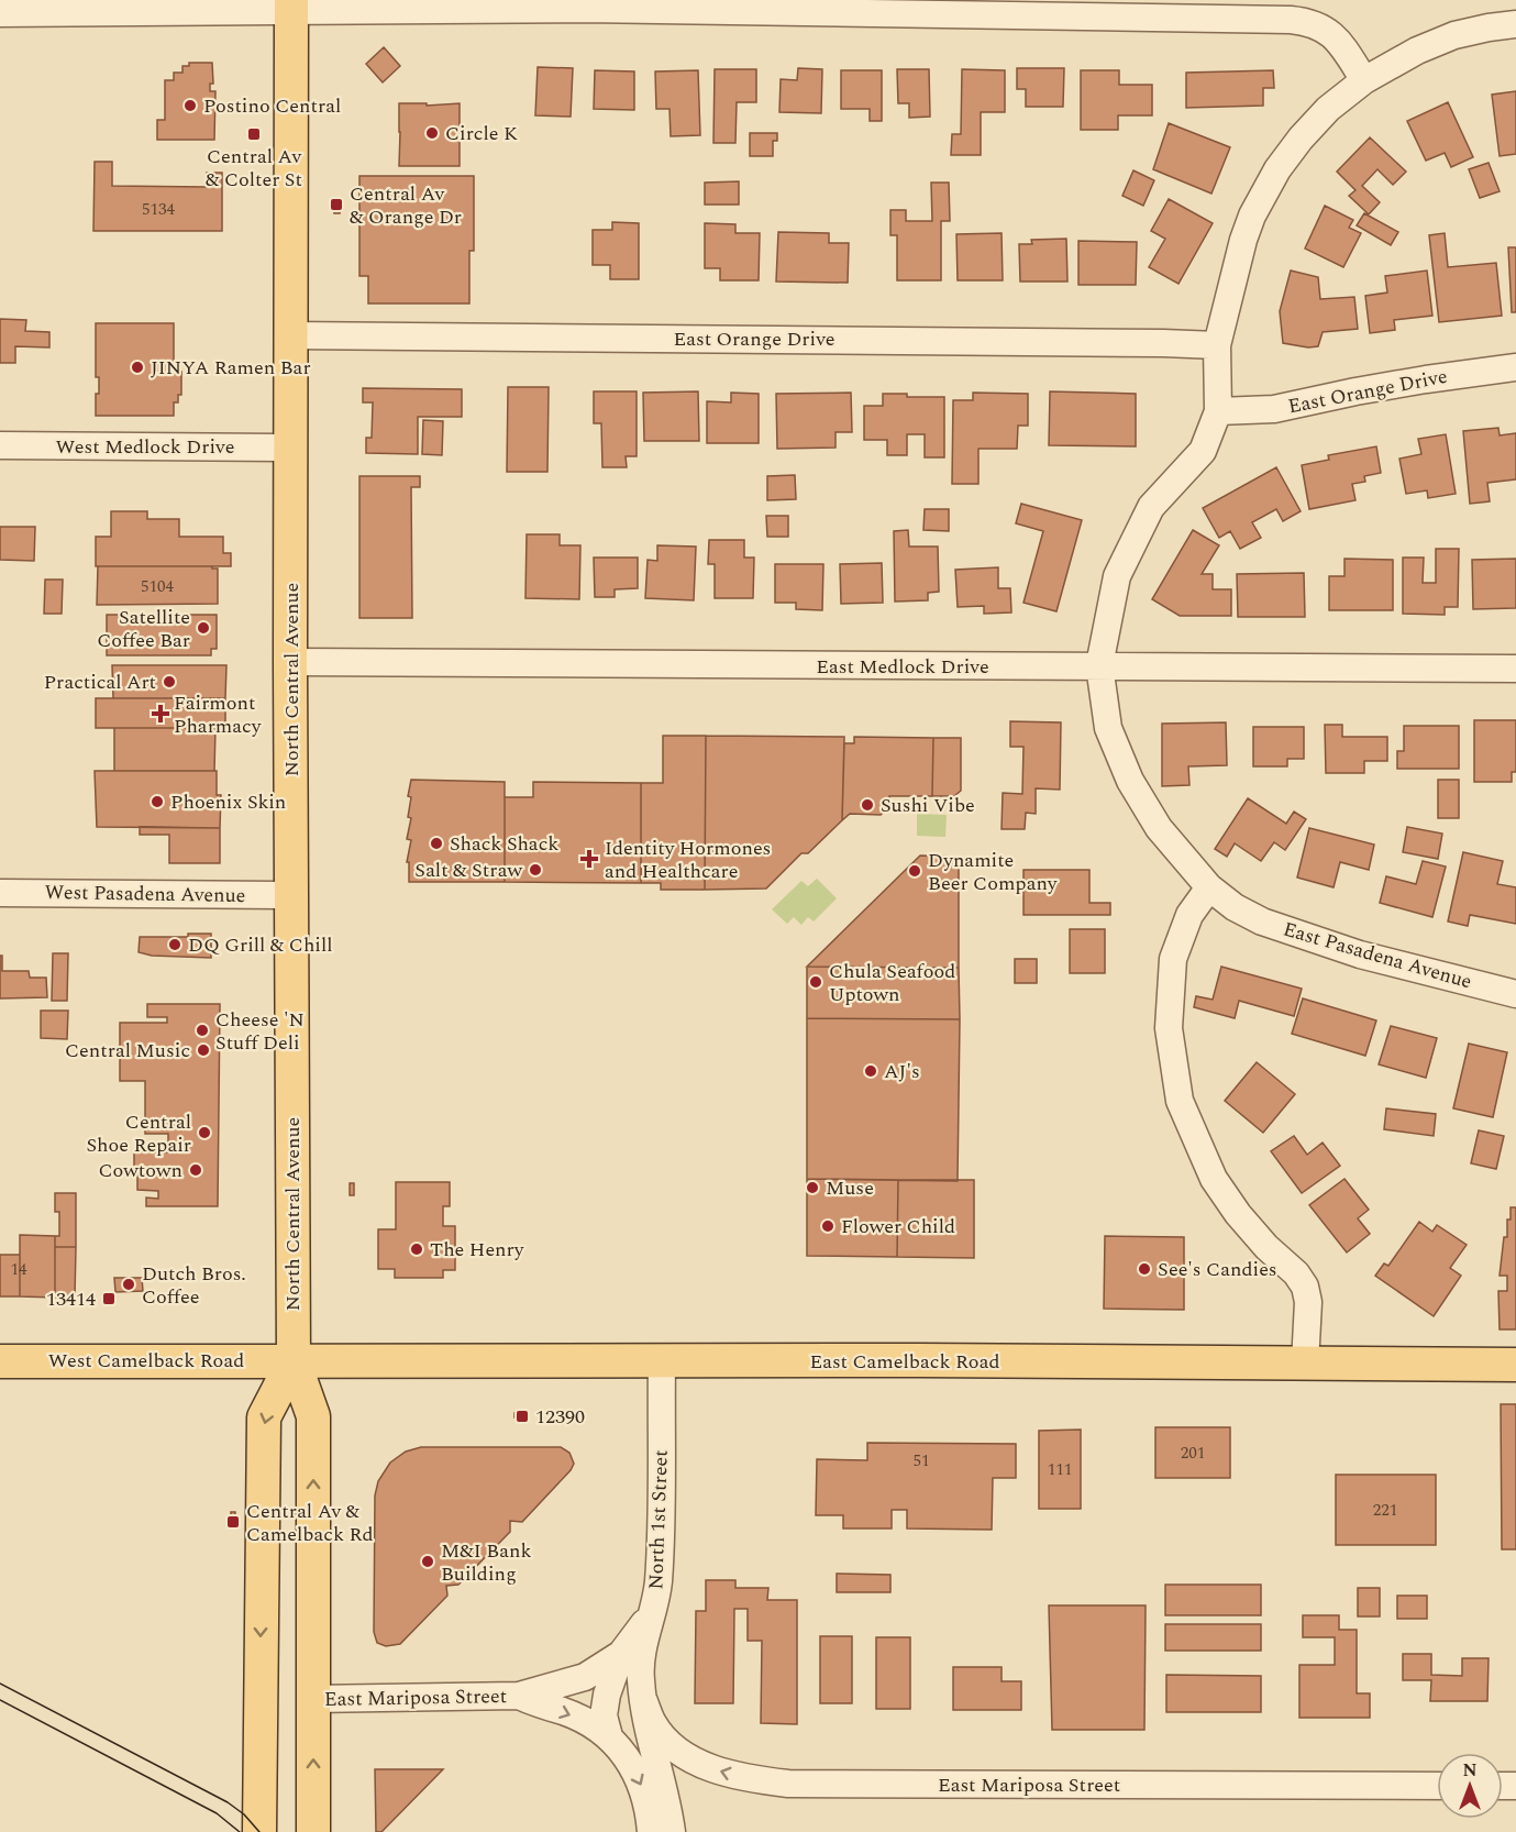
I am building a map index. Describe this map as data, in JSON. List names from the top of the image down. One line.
{"streets":{"main road":["North Central Avenue","West Camelback Road","East Camelback Road"],"street":["East Orange Drive","West Medlock Drive","East Medlock Drive","West Pasadena Avenue","East Pasadena Avenue","North 1st Street","East Mariposa Street"]},"crossings":[["East Orange Drive","North Central Avenue"],["East Orange Drive","East Pasadena Avenue"],["West Medlock Drive","North Central Avenue"],["East Medlock Drive","North Central Avenue"],["East Medlock Drive","East Pasadena Avenue"],["North Central Avenue","West Pasadena Avenue"],["North Central Avenue","West Camelback Road"],["North Central Avenue","East Camelback Road"],["North Central Avenue","East Mariposa Street"],["West Camelback Road","East Camelback Road"],["East Camelback Road","North 1st Street"],["North 1st Street","East Mariposa Street"]],"places":{"other":["Postino Central","Circle K","JINYA Ramen Bar","Satellite Coffee Bar","Practical Art","Phoenix Skin","Sushi Vibe","Shack Shack","Salt & Straw","Dynamite Beer Company","DQ Grill & Chill","Chula Seafood Uptown","Cheese 'N Stuff Deli","Central Music","AJ's","Central Shoe Repair","Cowtown","Muse","Flower Child","The Henry","See's Candies","Dutch Bros. Coffee","M&I Bank Building"],"transit":["Central Av & Colter St","Central Av & Orange Dr","13414","12390","Central Av & Camelback Rd"],"health":["Fairmont Pharmacy","Identity Hormones and Healthcare"]},"house_numbers":["5134","5104","14","201","51","111","221"],"north":"top"}
